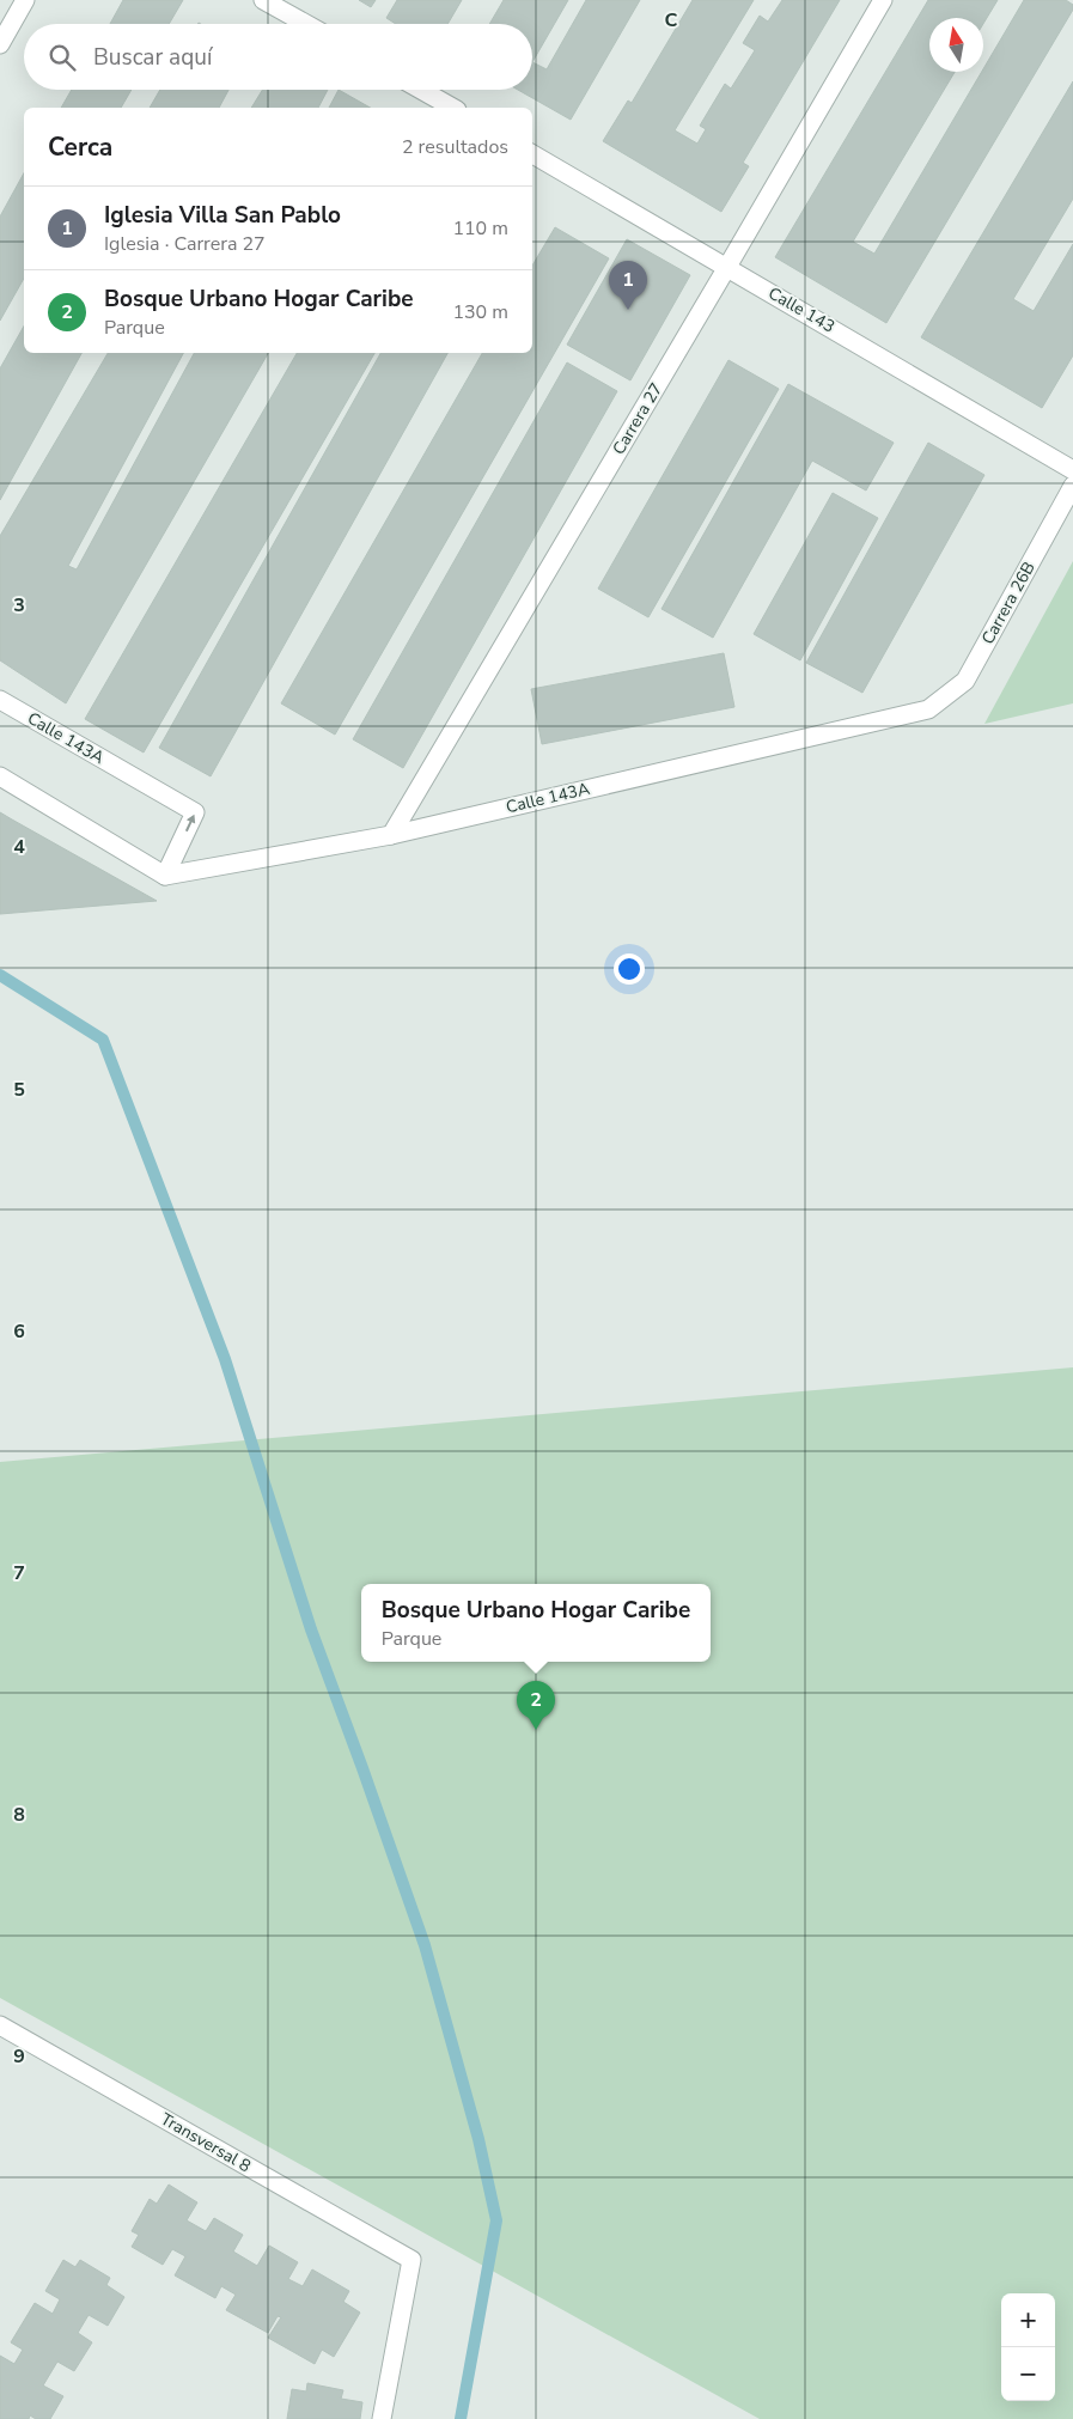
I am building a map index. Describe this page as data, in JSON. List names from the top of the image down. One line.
{"streets":{"street":["Calle 143","Carrera 27","Carrera 26B","Calle 143A","Transversal 8"]},"crossings":[["Calle 143","Carrera 27"],["Carrera 27","Calle 143A"],["Carrera 26B","Calle 143A"]],"north":"top","page":{"search":"Buscar aquí","heading":["Cerca","2 resultados"],"list":[{"mark":"1","name":"Iglesia Villa San Pablo","note":"Iglesia · Carrera 27","value":"110 m"},{"mark":"2","name":"Bosque Urbano Hogar Caribe","note":"Parque","value":"130 m"}],"pins":["1","2"],"popup":["Bosque Urbano Hogar Caribe","Parque"],"map_buttons":["+","−"]},"grid":{"columns":["C"],"rows":["3","4","5","6","7","8","9"]}}
